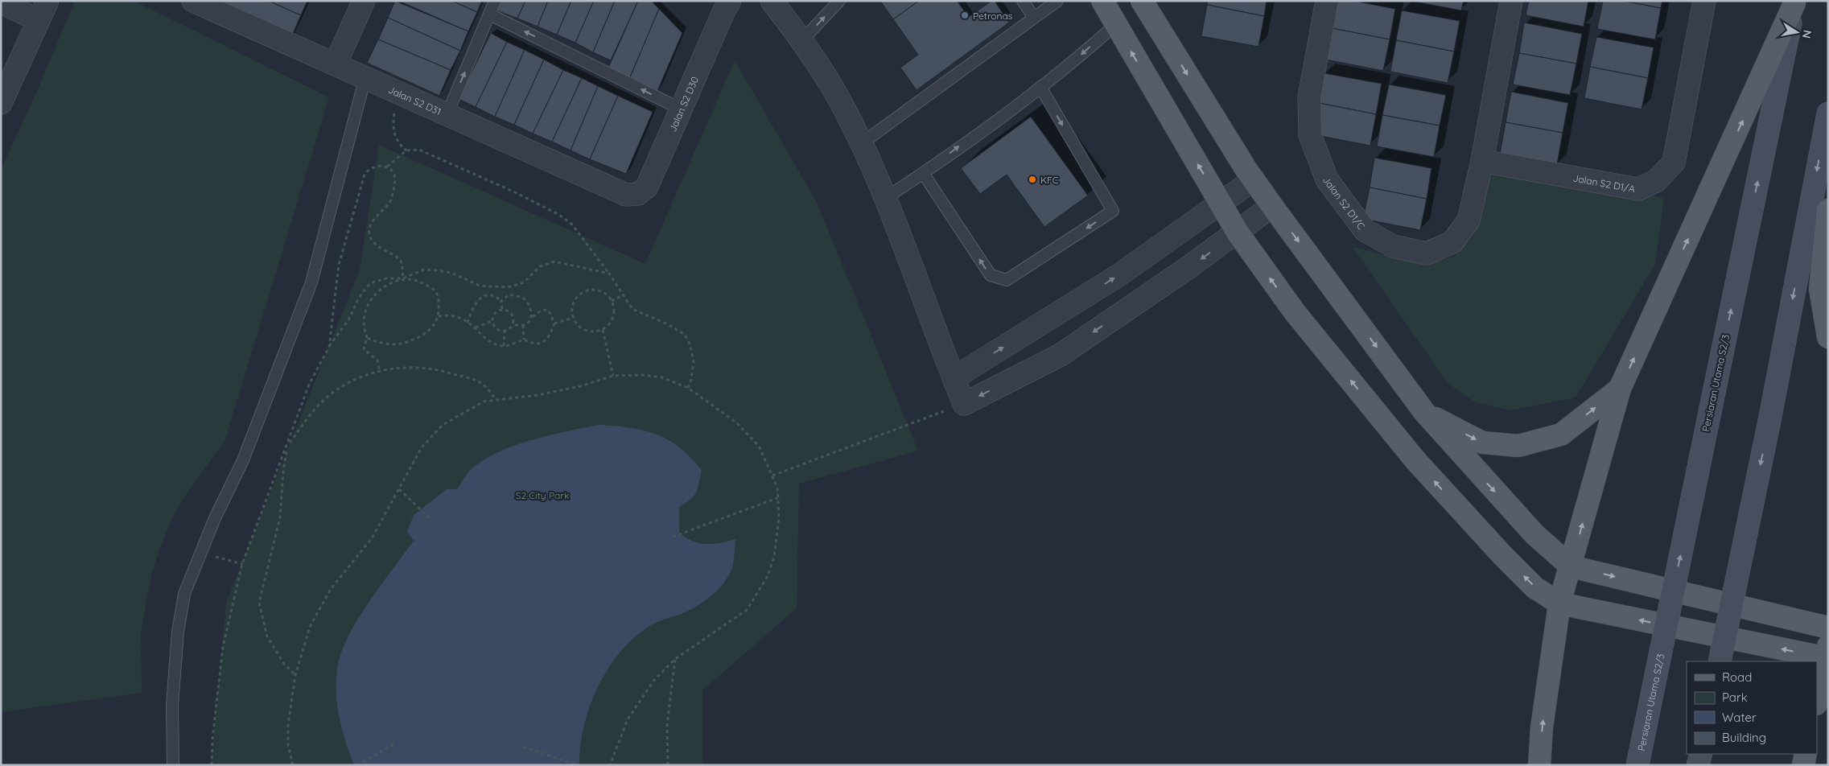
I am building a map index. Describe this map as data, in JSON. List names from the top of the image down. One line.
{"streets":{"main road":["Persiaran Utama S2/3"],"street":["Jalan S2 D31","Jalan S2 D30","Jalan S2 D1/A","Jalan S2 D1/C"]},"crossings":[["Jalan S2 D31","Jalan S2 D30"],["Jalan S2 D1/A","Jalan S2 D1/C"]],"parks":["S2 City Park"],"places":["Petronas","KFC"],"legend":["Road","Park","Water","Building"],"north":"right"}
